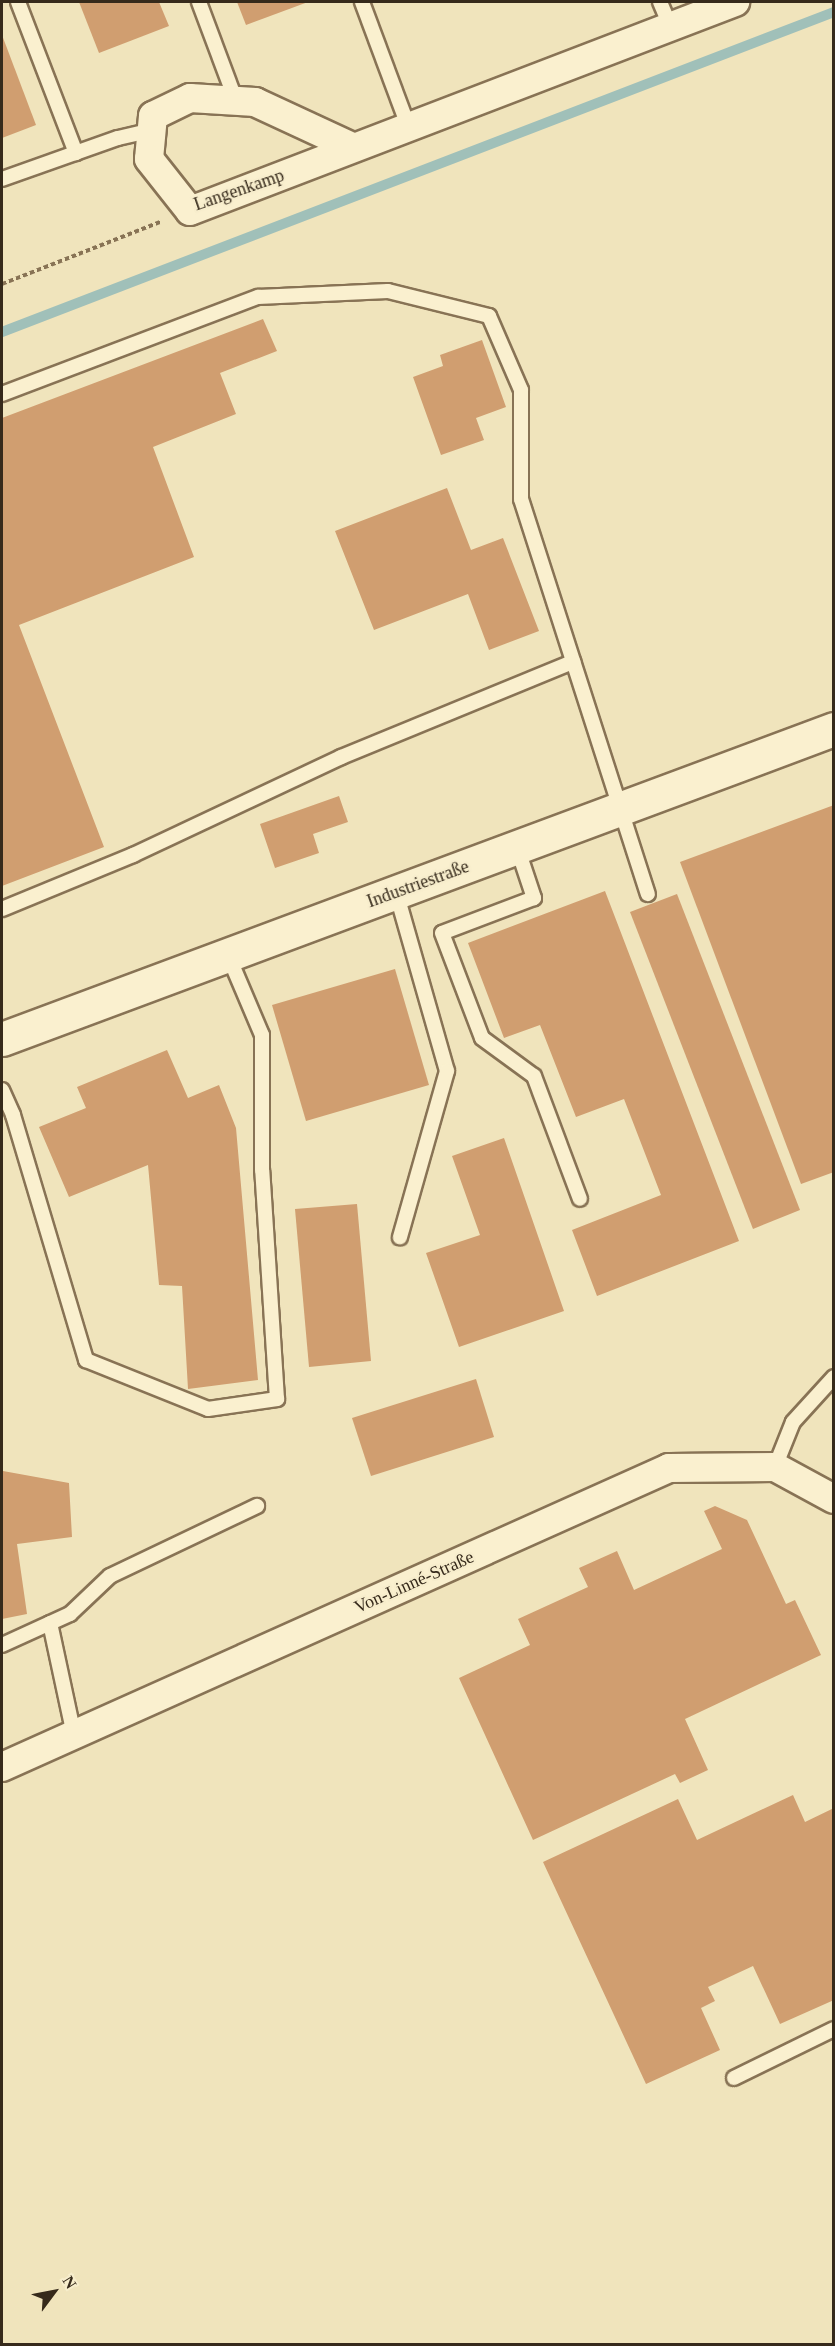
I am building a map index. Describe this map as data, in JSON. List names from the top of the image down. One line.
{"streets":{"street":["Langenkamp","Industriestraße","Von-Linné-Straße"]},"north":"top right"}
